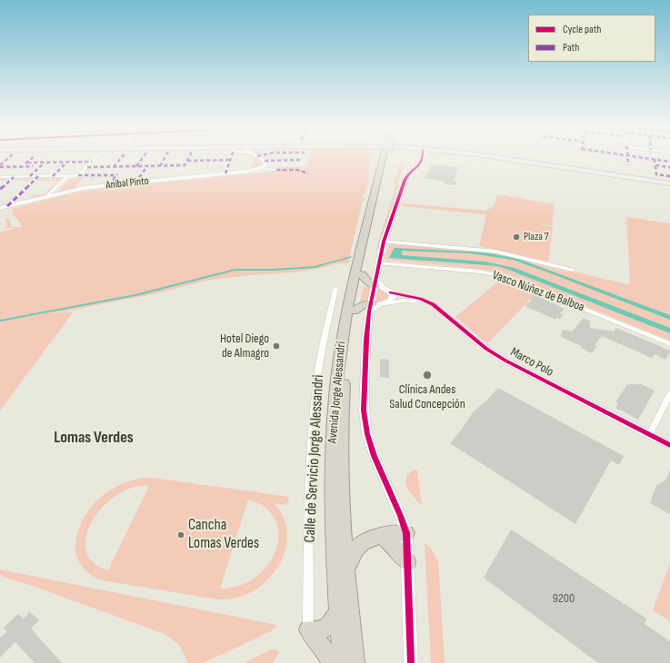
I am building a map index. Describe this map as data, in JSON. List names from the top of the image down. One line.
{"streets":{"highway":["Avenida Jorge Alessandri"],"street":["Aníbal Pinto","Vasco Núñez de Balboa","Marco Polo","Calle de Servicio Jorge Alessandri"]},"crossings":[["Marco Polo","Avenida Jorge Alessandri"]],"districts":["Lomas Verdes"],"places":["Plaza 7","Hotel Diego de Almagro","Clínica Andes Salud Concepción","Cancha Lomas Verdes"],"house_numbers":["9200"],"legend":["Cycle path","Path"]}
